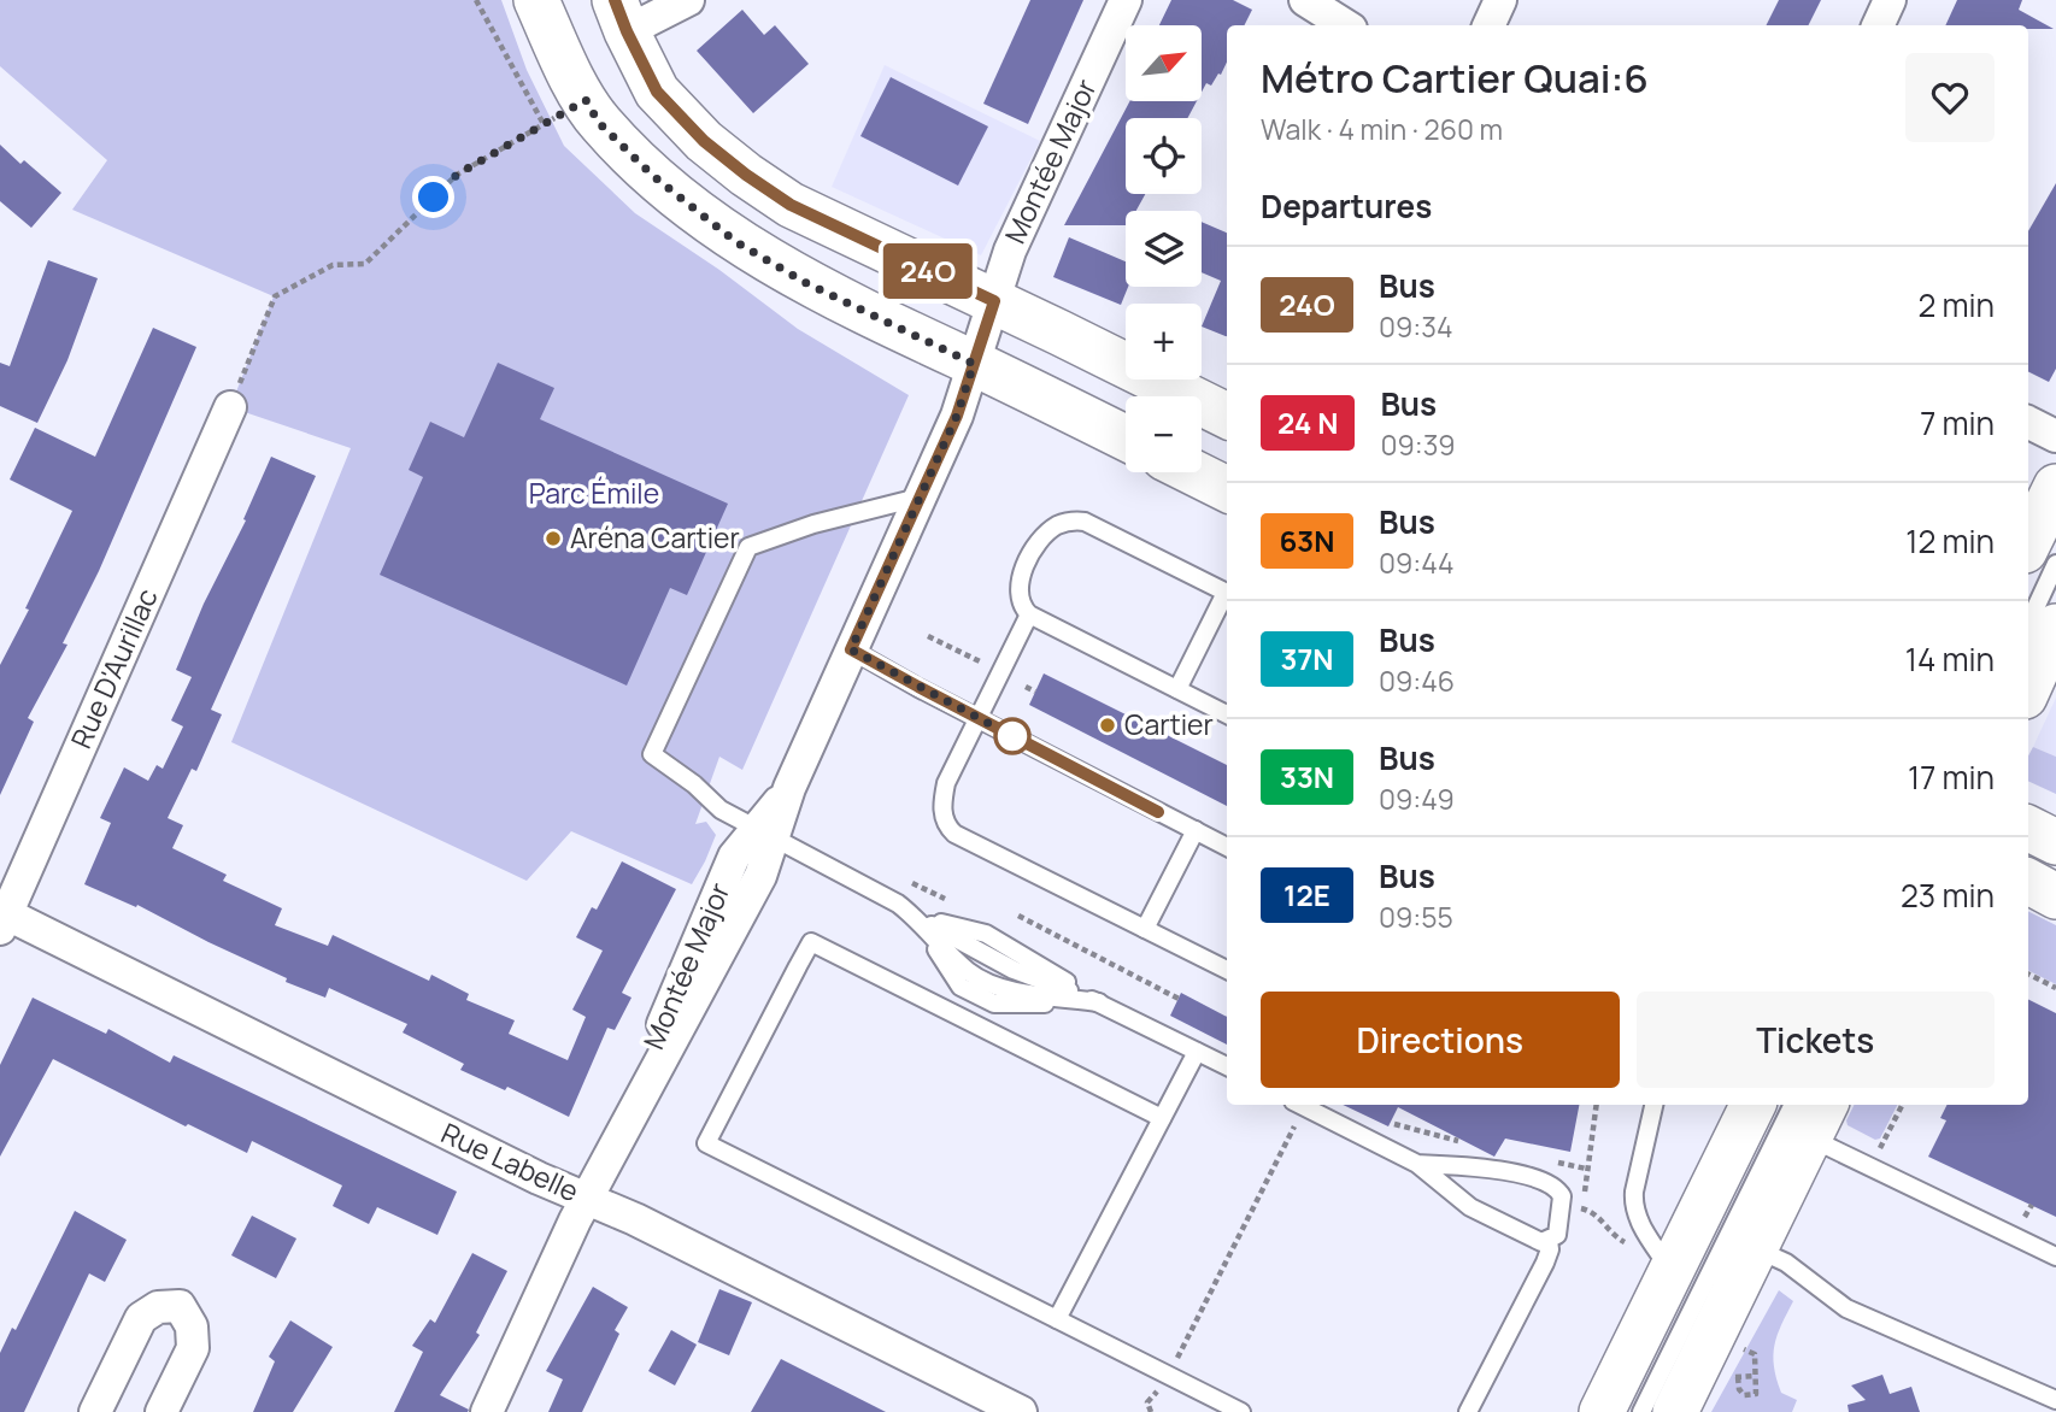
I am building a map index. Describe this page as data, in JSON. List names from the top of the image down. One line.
{"streets":{"street":["Montée Major","Rue D'Aurillac","Rue Labelle"]},"crossings":[["Montée Major","Rue Labelle"],["Rue D'Aurillac","Rue Labelle"]],"parks":["Parc Émile"],"places":["Aréna Cartier","Cartier"],"lines":["bus line 24O"],"north":"top right","page":{"on_map":"24O","map_buttons":["+","−"],"heading":[["Métro Cartier Quai:6","Walk · 4 min · 260 m"],"Departures"],"list":[{"mark":"24O","name":"Bus","note":"09:34","value":"2 min"},{"mark":"24 N","name":"Bus","note":"09:39","value":"7 min"},{"mark":"63N","name":"Bus","note":"09:44","value":"12 min"},{"mark":"37N","name":"Bus","note":"09:46","value":"14 min"},{"mark":"33N","name":"Bus","note":"09:49","value":"17 min"},{"mark":"12E","name":"Bus","note":"09:55","value":"23 min"}],"buttons":["Directions","Tickets"]}}
